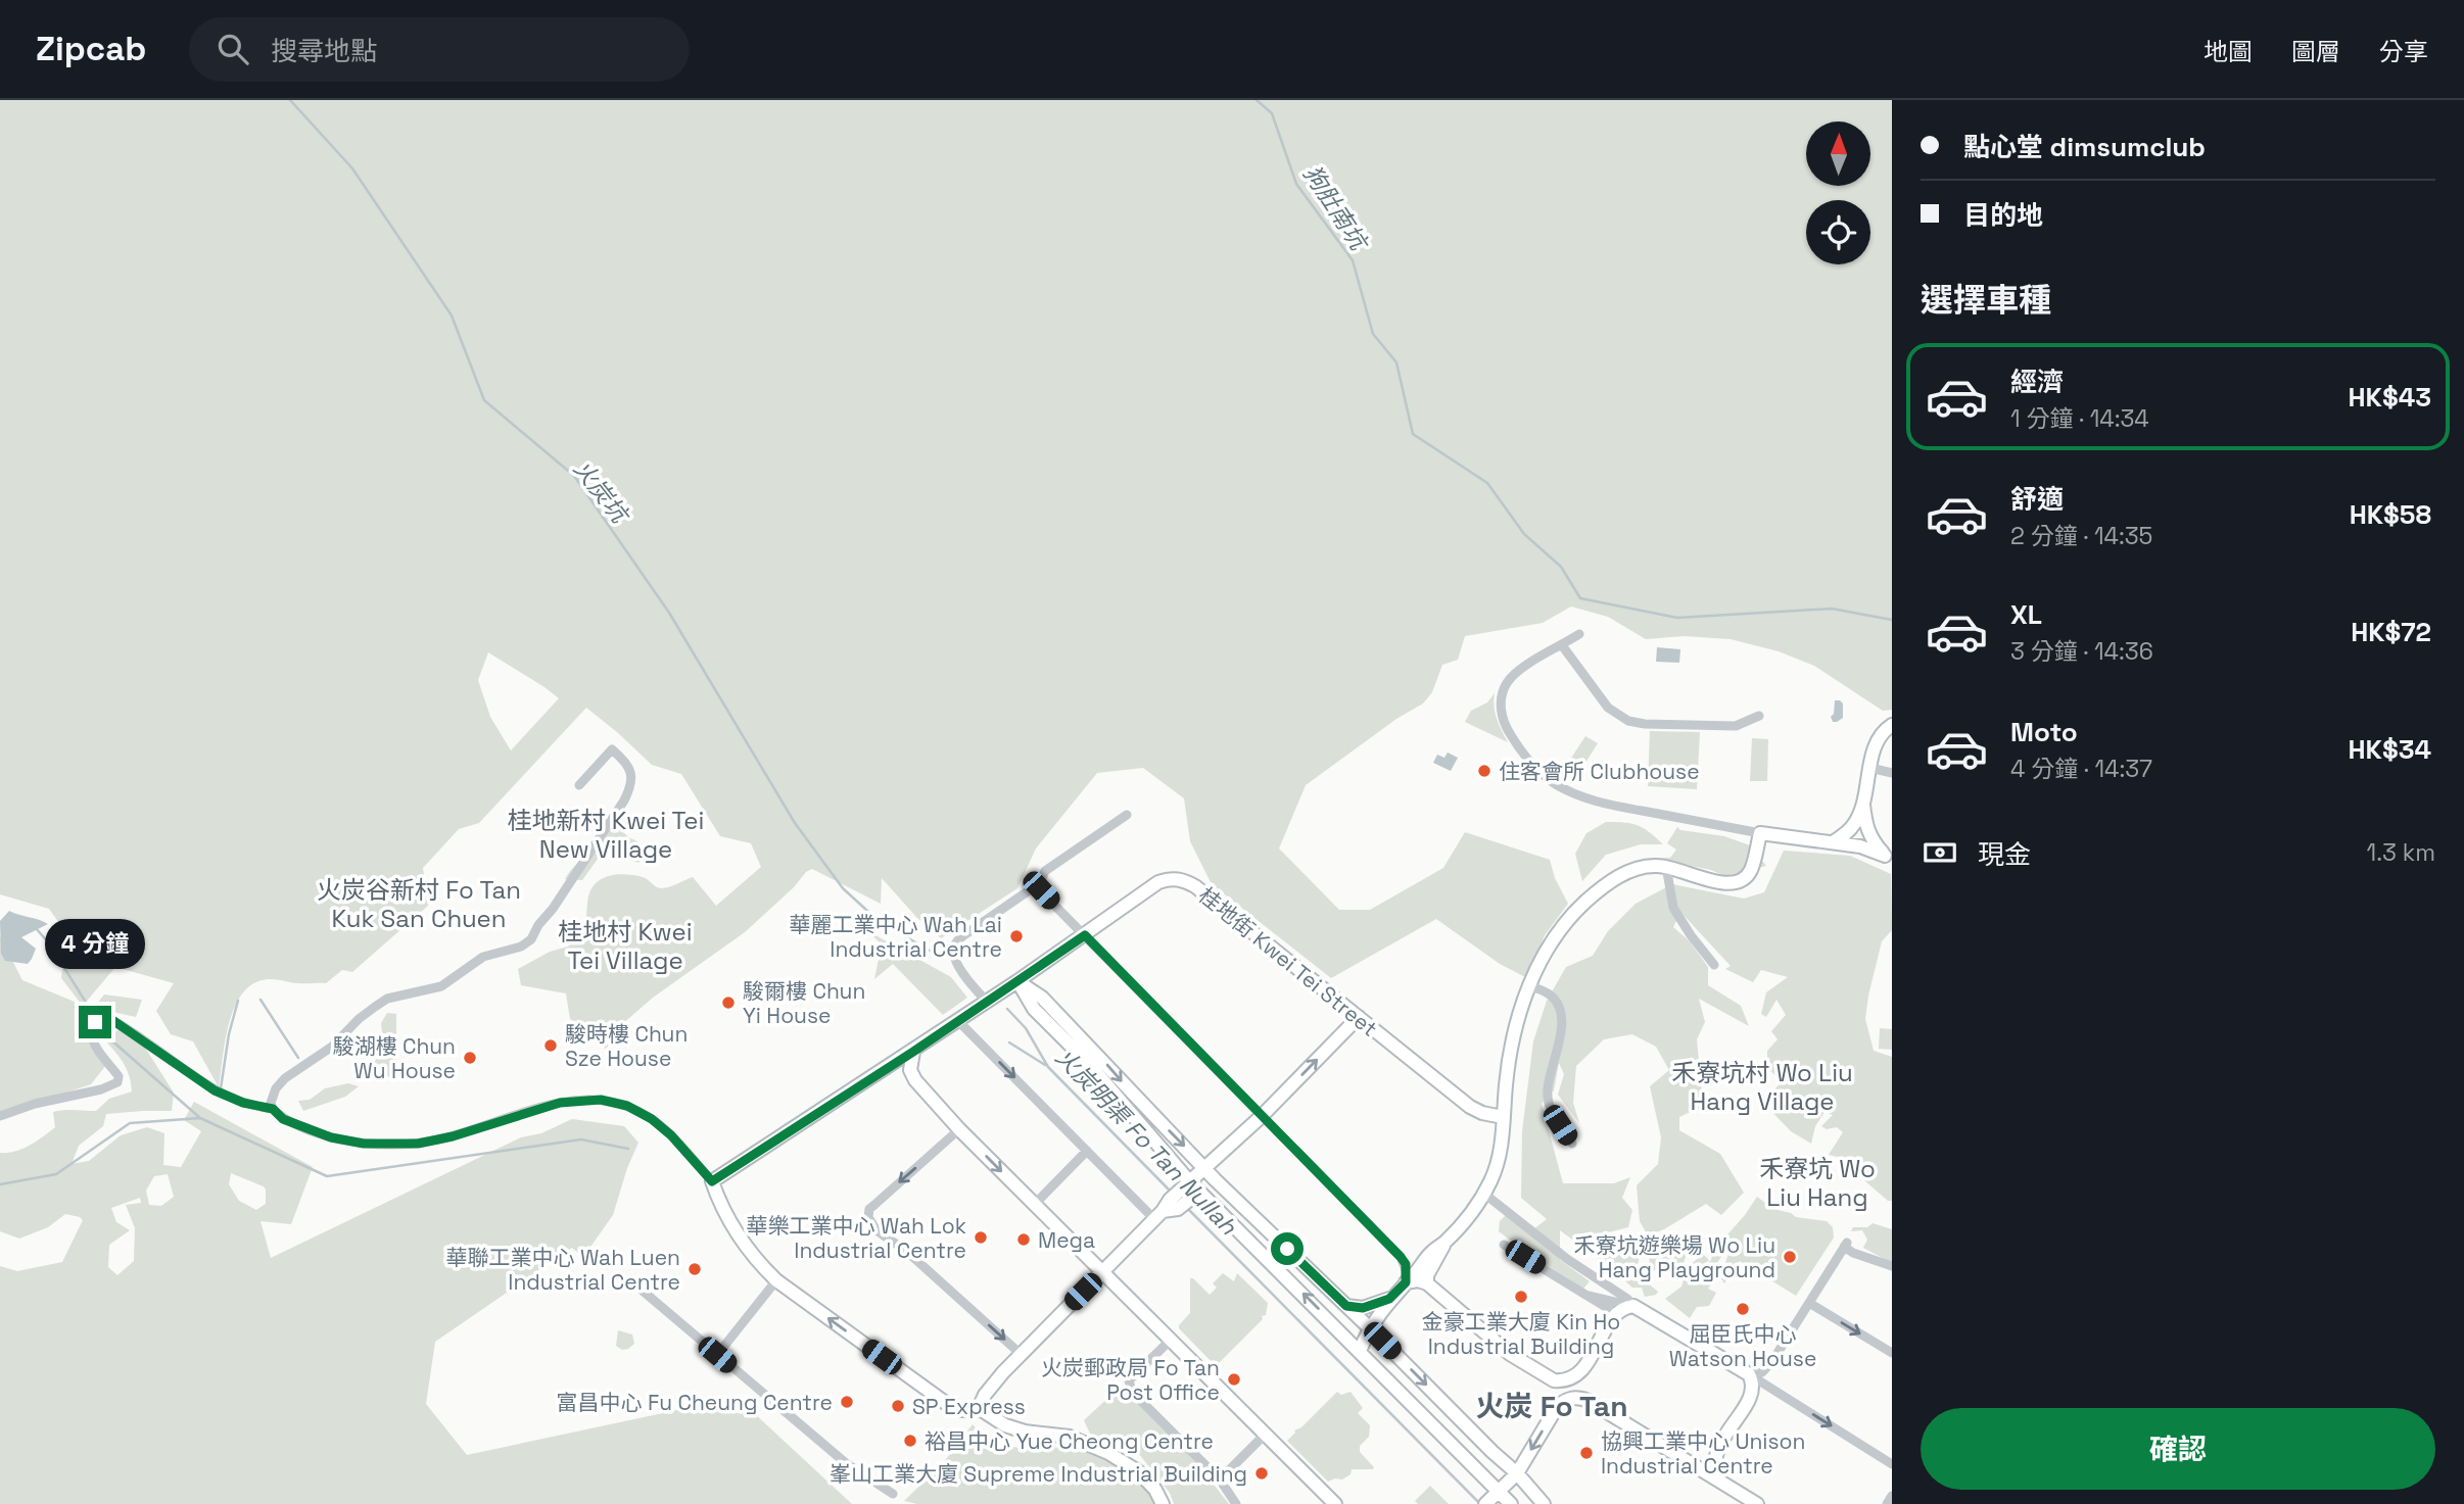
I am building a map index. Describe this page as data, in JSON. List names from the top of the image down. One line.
{"streets":{"street":["桂地街 Kwei Tei Street"]},"districts":["桂地新村 Kwei Tei New Village","火炭谷新村 Fo Tan Kuk San Chuen","桂地村 Kwei Tei Village","禾寮坑村 Wo Liu Hang Village","禾寮坑 Wo Liu Hang","火炭 Fo Tan"],"water":["狗肚南坑","火炭坑","火炭明渠 Fo Tan Nullah"],"places":["住客會所 Clubhouse","華麗工業中心 Wah Lai Industrial Centre","駿爾樓 Chun Yi House","駿時樓 Chun Sze House","駿湖樓 Chun Wu House","華樂工業中心 Wah Lok Industrial Centre","Mega","禾寮坑遊樂場 Wo Liu Hang Playground","華聯工業中心 Wah Luen Industrial Centre","金豪工業大廈 Kin Ho Industrial Building","屈臣氏中心 Watson House","火炭郵政局 Fo Tan Post Office","富昌中心 Fu Cheung Centre","SP Express","裕昌中心 Yue Cheong Centre","協興工業中心 Unison Industrial Centre","峯山工業大廈 Supreme Industrial Building"],"north":"top","page":{"header":"Zipcab","search":"搜尋地點","nav":["地圖","圖層","分享"],"banner":["點心堂 dimsumclub","目的地"],"heading":"選擇車種","list":[{"name":"經濟","note":"1 分鐘 · 14:34","value":"HK$43"},{"name":"舒適","note":"2 分鐘 · 14:35","value":"HK$58"},{"name":"XL","note":"3 分鐘 · 14:36","value":"HK$72"},{"name":"Moto","note":"4 分鐘 · 14:37","value":"HK$34"}],"pay":["現金","1.3 km"],"bubble":"4 分鐘","buttons":"確認"}}
